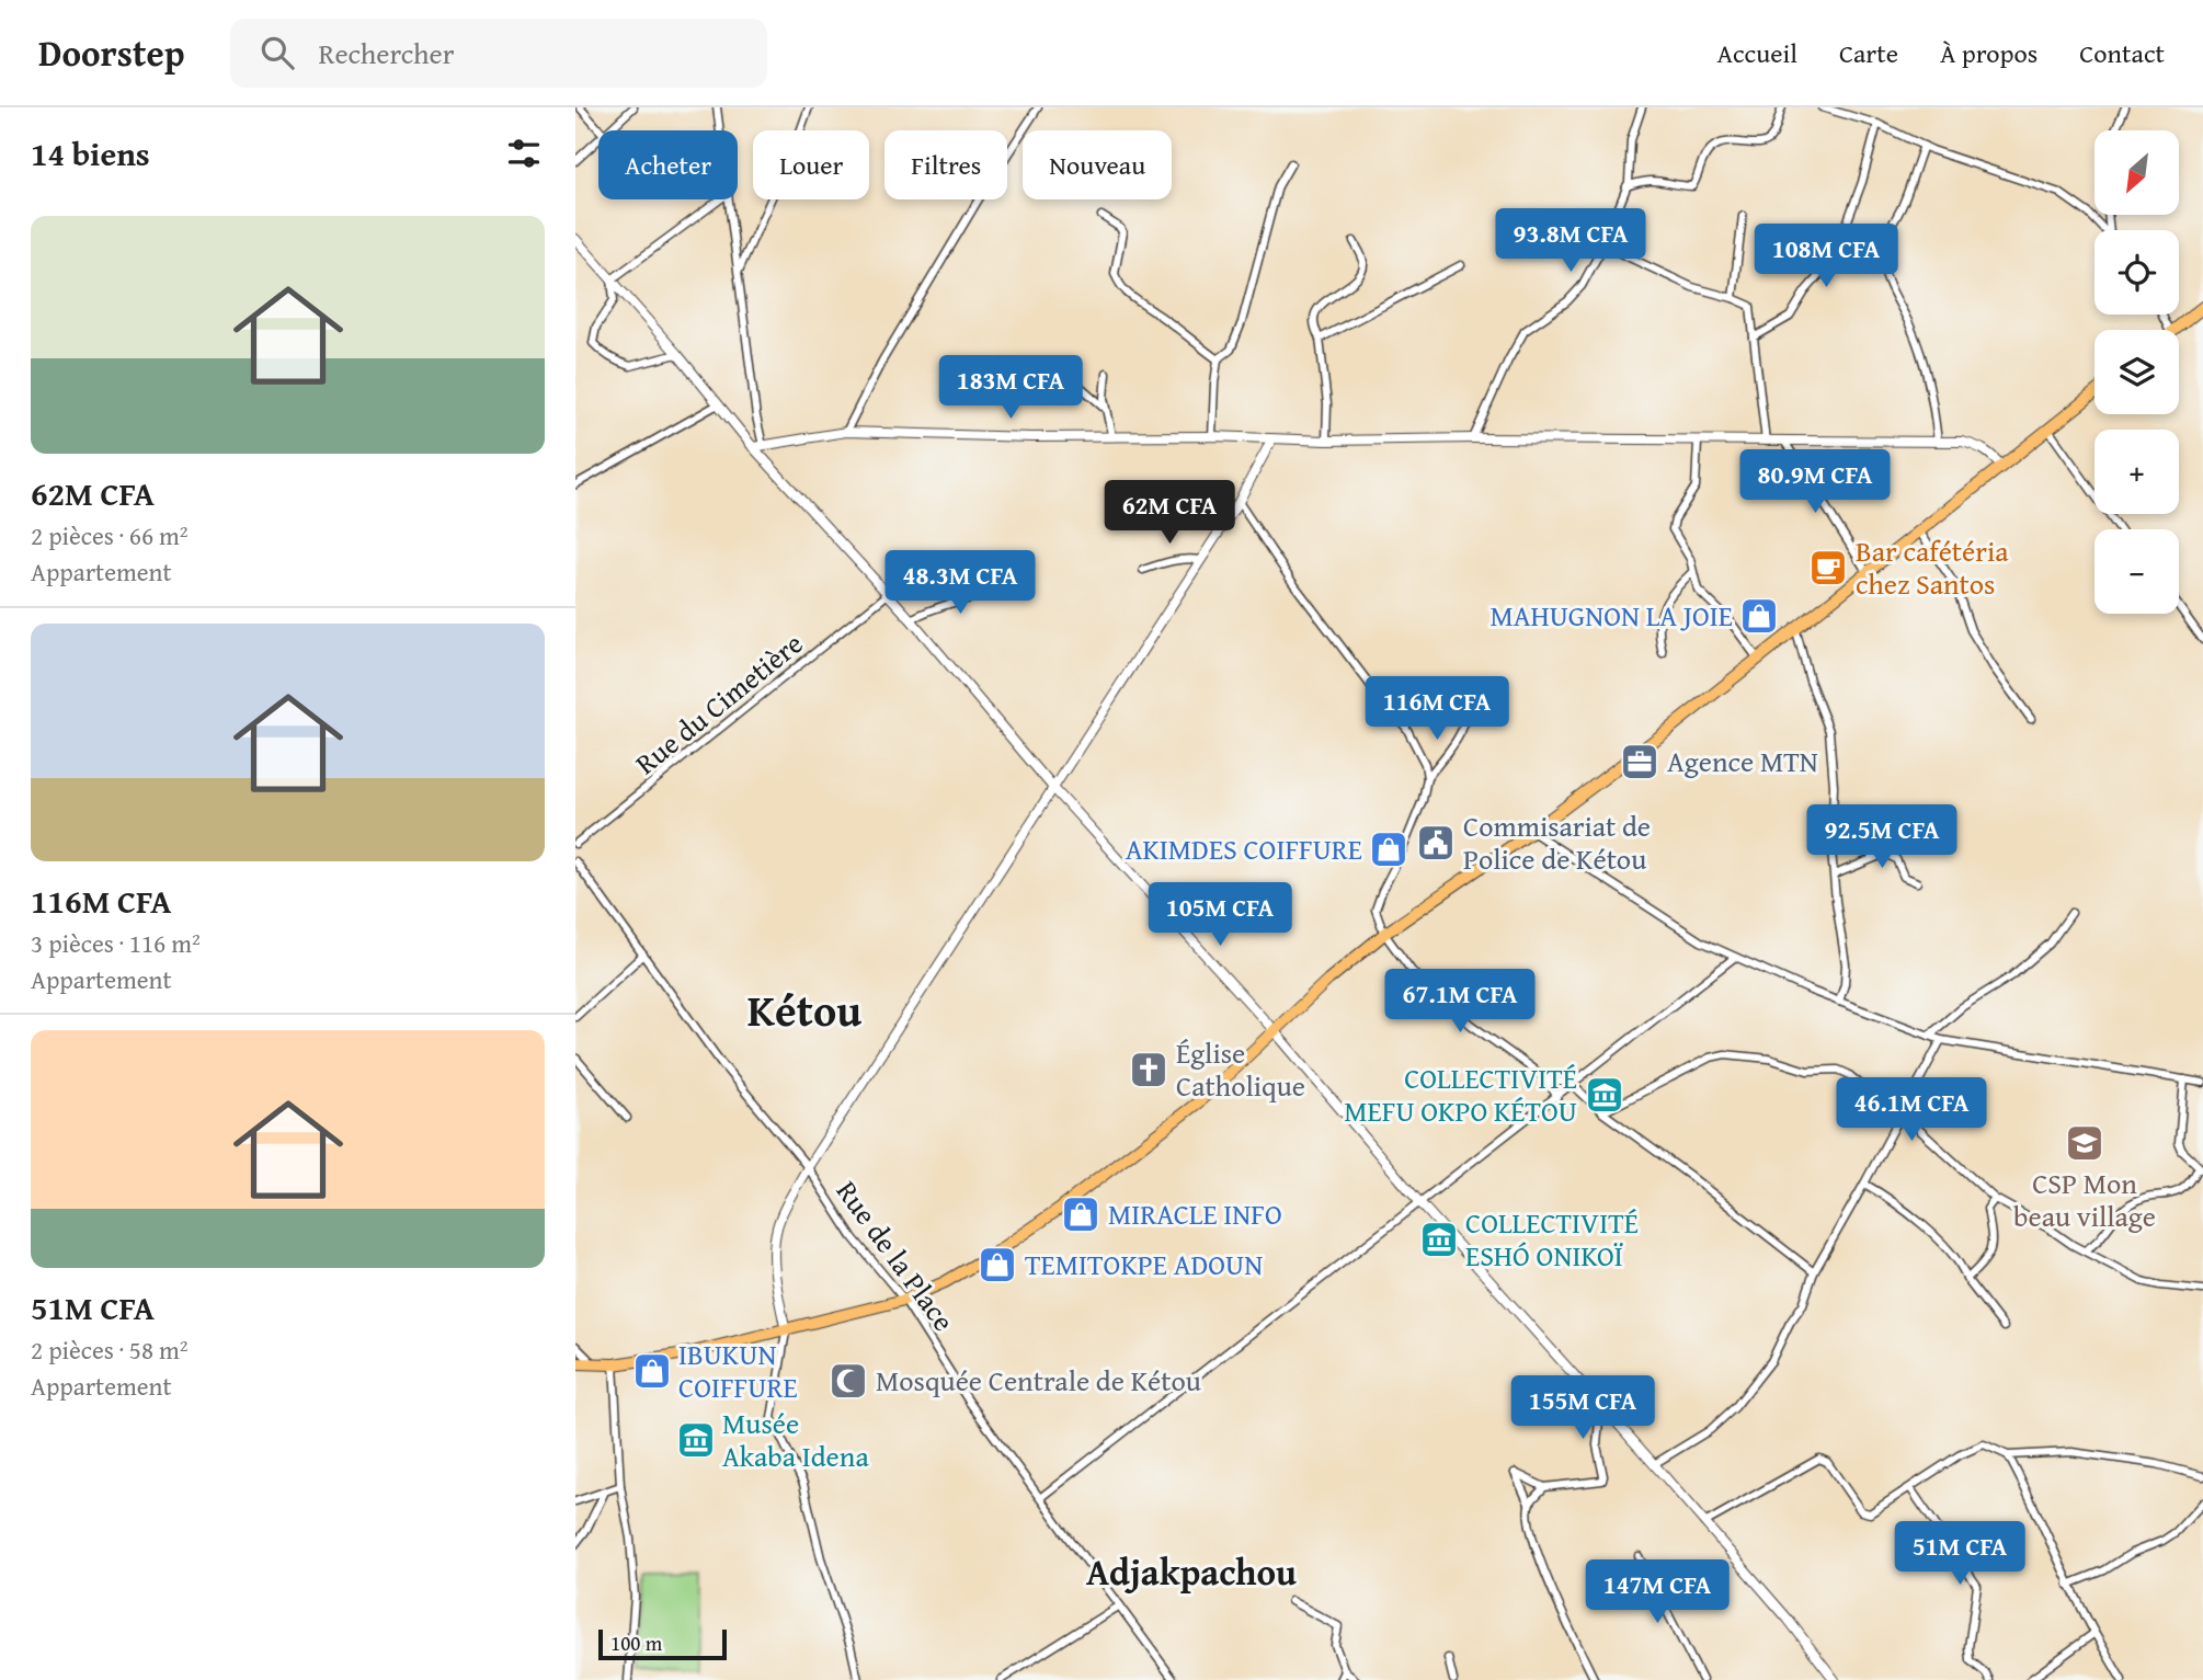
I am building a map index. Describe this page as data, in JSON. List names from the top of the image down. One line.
{"streets":{"street":["Rue du Cimetière","Rue de la Place"]},"districts":["Kétou","Adjakpachou"],"places":{"cafe":["Bar cafétéria chez Santos"],"shop":["MAHUGNON LA JOIE","AKIMDES COIFFURE","MIRACLE INFO","TEMITOKPE ADOUN","IBUKUN COIFFURE"],"office":["Agence MTN"],"public building":["Commisariat de Police de Kétou"],"church":["Église Catholique"],"museum":["COLLECTIVITÉ MEFU OKPO KÉTOU","COLLECTIVITÉ ESHÓ ONIKOÏ","Musée Akaba Idena"],"school or university":["CSP Mon beau village"],"mosque":["Mosquée Centrale de Kétou"]},"scale_bar":"100 m","north":"bottom left","page":{"header":"Doorstep","search":"Rechercher","nav":["Accueil","Carte","À propos","Contact"],"heading":"14 biens","map_buttons":["+","−"],"chip":["Acheter","Louer","Filtres","Nouveau"],"list":[{"name":"62M CFA","note":"2 pièces · 66 m² · Appartement"},{"name":"116M CFA","note":"3 pièces · 116 m² · Appartement"},{"name":"51M CFA","note":"2 pièces · 58 m² · Appartement"}],"price":["93.8M CFA","108M CFA","183M CFA","80.9M CFA","62M CFA","48.3M CFA","116M CFA","92.5M CFA","105M CFA","67.1M CFA","46.1M CFA","155M CFA","51M CFA","147M CFA"],"scale":"100 m"}}
